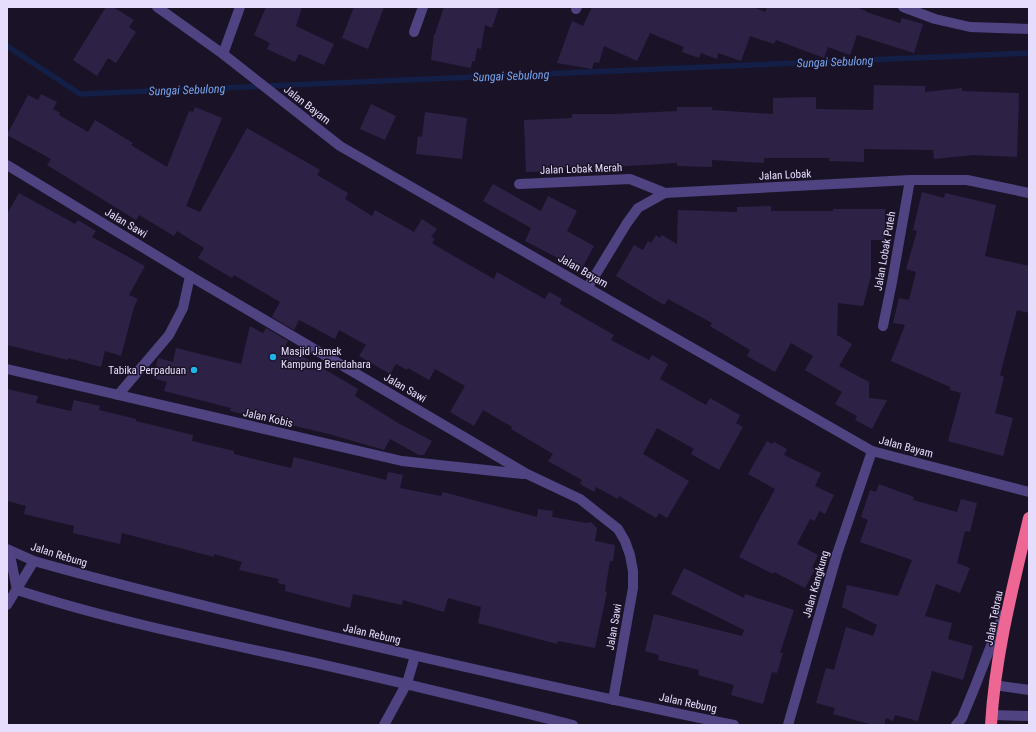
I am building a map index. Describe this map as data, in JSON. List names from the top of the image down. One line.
{"streets":{"highway":["Jalan Tebrau"],"street":["Jalan Bayam","Jalan Lobak Merah","Jalan Lobak","Jalan Sawi","Jalan Lobak Puteh","Jalan Kobis","Jalan Rebung","Jalan Kangkung"]},"crossings":[["Jalan Bayam","Jalan Lobak"],["Jalan Bayam","Jalan Kangkung"],["Jalan Lobak Merah","Jalan Lobak"],["Jalan Lobak","Jalan Lobak Puteh"],["Jalan Sawi","Jalan Kobis"],["Jalan Sawi","Jalan Rebung"]],"water":["Sungai Sebulong"],"places":["Masjid Jamek Kampung Bendahara","Tabika Perpaduan"]}
